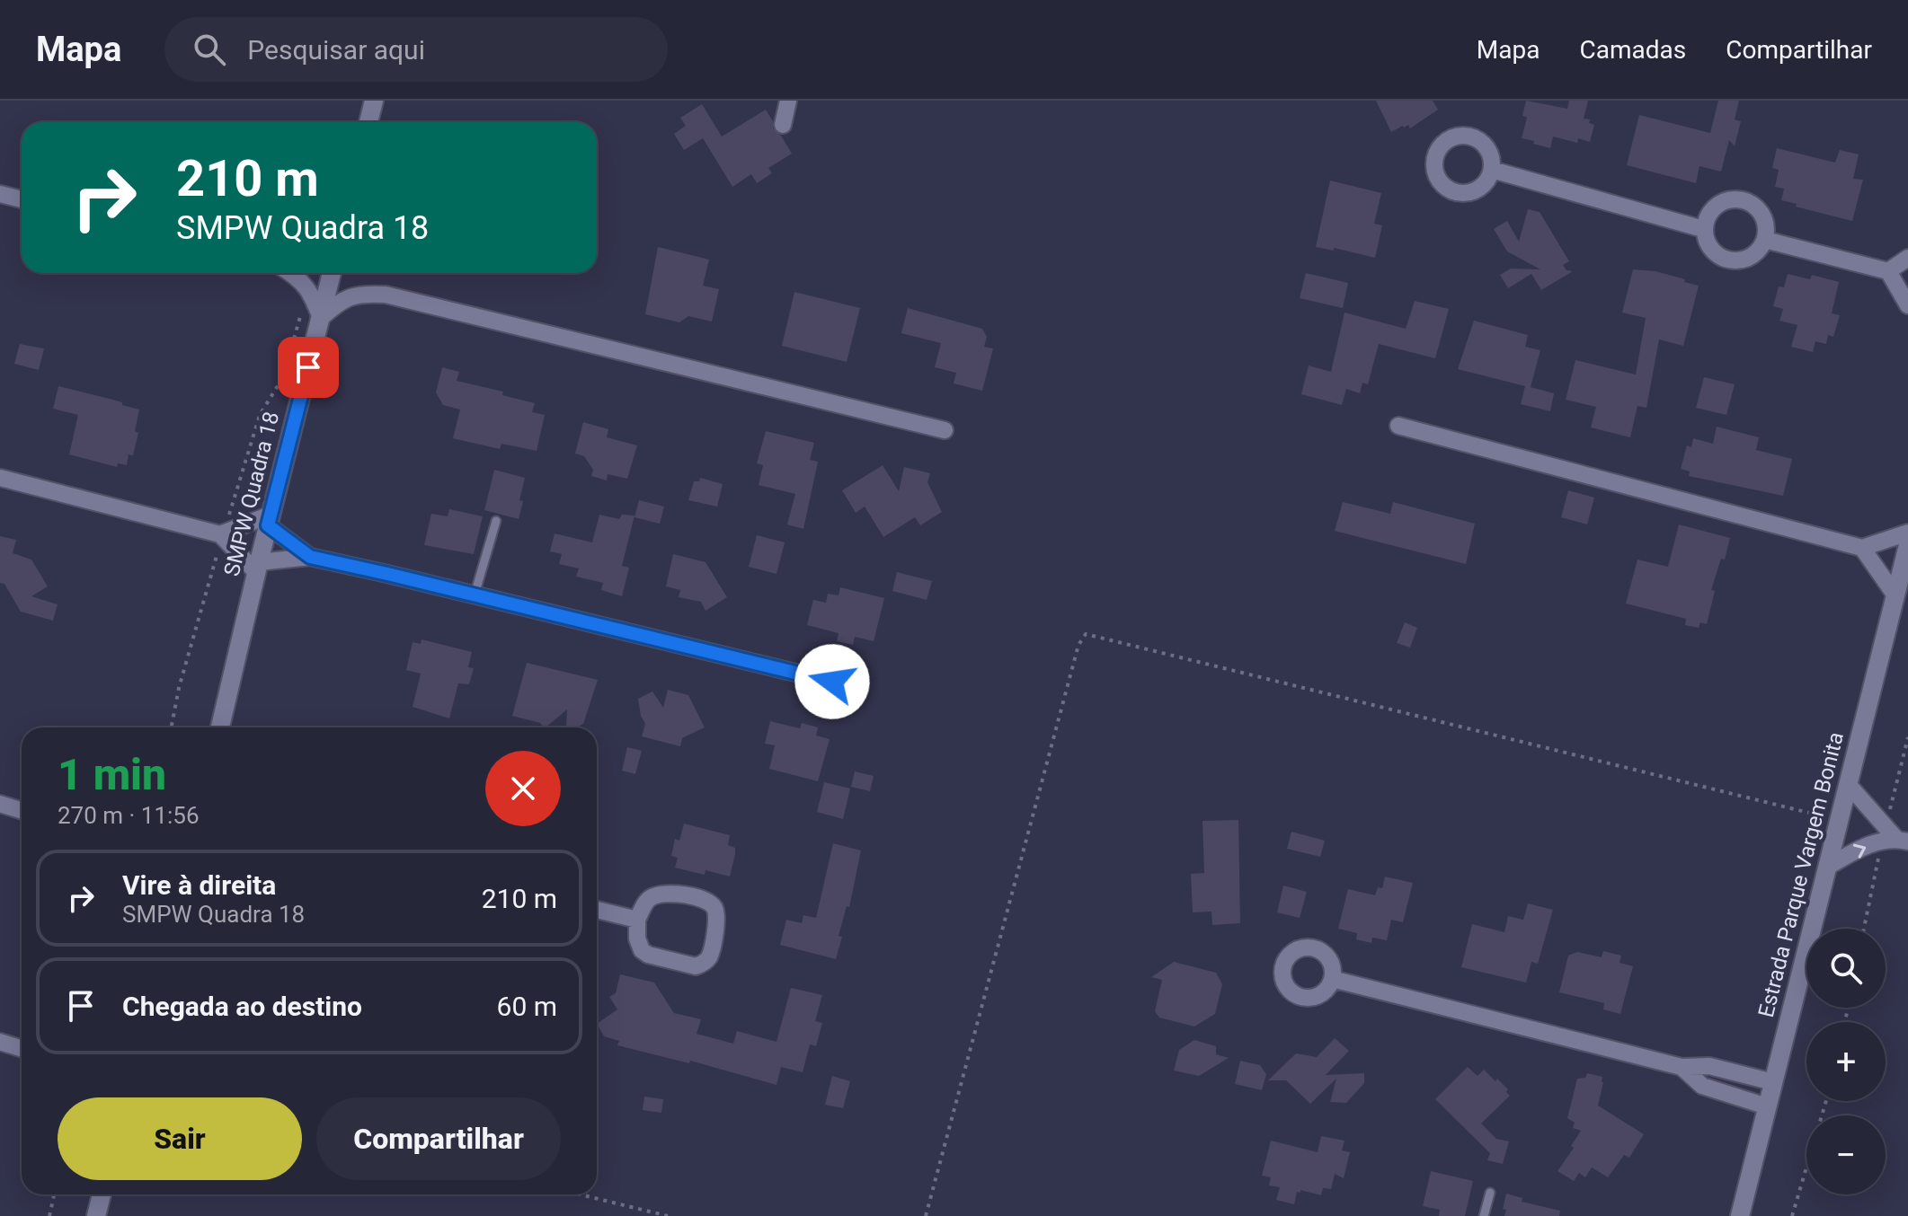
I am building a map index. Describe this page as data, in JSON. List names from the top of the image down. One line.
{"streets":{"main road":["SMPW Quadra 18","Estrada Parque Vargem Bonita"]},"page":{"header":"Mapa","search":"Pesquisar aqui","nav":["Mapa","Camadas","Compartilhar"],"turn":["210 m","SMPW Quadra 18"],"heading":["1 min","270 m · 11:56"],"list":[{"name":"Vire à direita","note":"SMPW Quadra 18","value":"210 m"},{"name":"Chegada ao destino","value":"60 m"}],"map_buttons":["+","−"],"buttons":["Sair","Compartilhar"]}}
